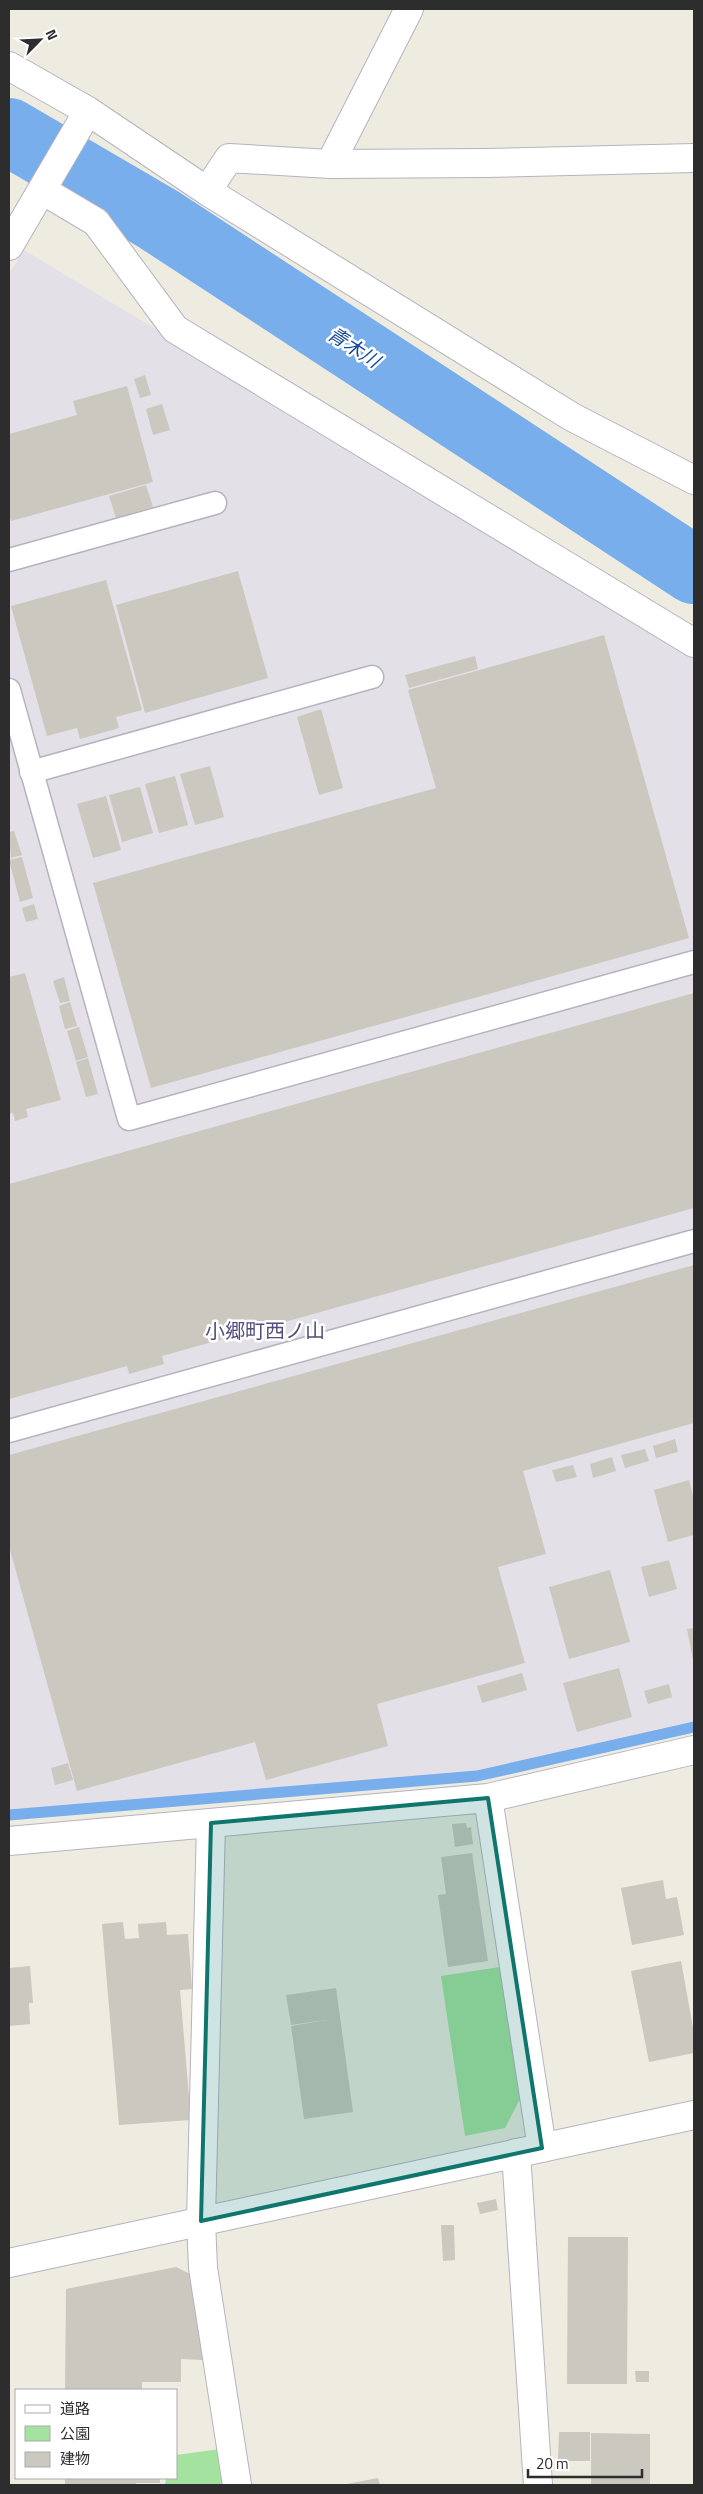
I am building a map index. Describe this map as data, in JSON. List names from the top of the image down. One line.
{"districts":["小郷町西ノ山"],"water":["青木川"],"legend":["道路","公園","建物"],"scale_bar":"20 m","north":"top right"}
